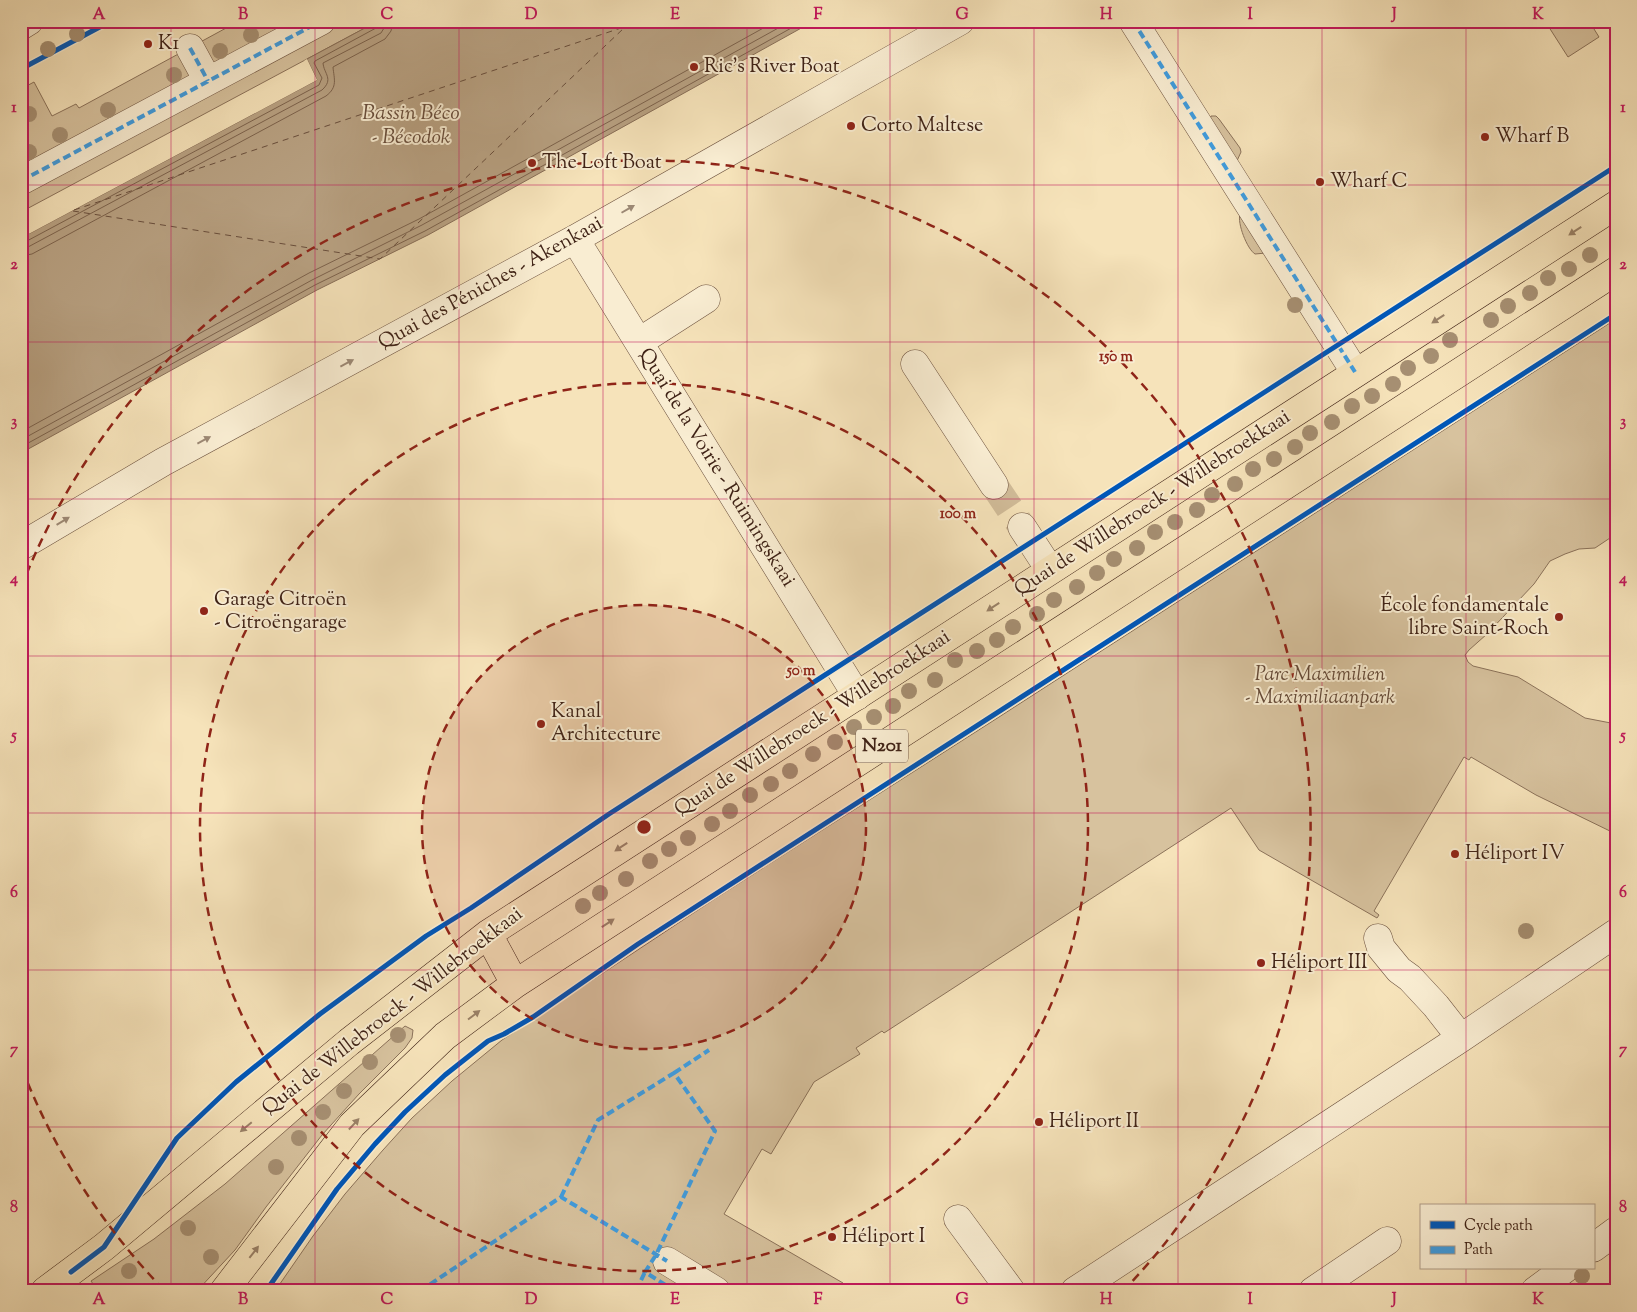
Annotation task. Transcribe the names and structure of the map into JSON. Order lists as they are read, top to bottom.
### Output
{
  "streets": {
    "main road": ["Quai de Willebroeck - Willebroekkaai", "N201"],
    "street": ["Quai des Péniches - Akenkaai", "Quai de la Voirie - Ruimingskaai"]
  },
  "crossings": [
    ["Quai des Péniches - Akenkaai", "Quai de la Voirie - Ruimingskaai"],
    ["Quai de la Voirie - Ruimingskaai", "Quai de Willebroeck - Willebroekkaai"]
  ],
  "one_way": ["Quai des Péniches - Akenkaai"],
  "water": ["Bassin Béco - Bécodok"],
  "parks": ["Parc Maximilien - Maximiliaanpark"],
  "places": [
    "K1",
    "Ric's River Boat",
    "Corto Maltese",
    "Wharf B",
    "The Loft Boat",
    "Wharf C",
    "Garage Citroën - Citroëngarage",
    "École fondamentale libre Saint-Roch",
    "Kanal Architecture",
    "Héliport IV",
    "Héliport III",
    "Héliport II",
    "Héliport I"
  ],
  "legend": ["Cycle path", "Path"],
  "grid": {
    "columns": [
      "A",
      "B",
      "C",
      "D",
      "E",
      "F",
      "G",
      "H",
      "I",
      "J",
      "K"
    ],
    "rows": [
      "1",
      "2",
      "3",
      "4",
      "5",
      "6",
      "7",
      "8"
    ]
  },
  "rings": ["150 m", "100 m", "50 m"]
}
